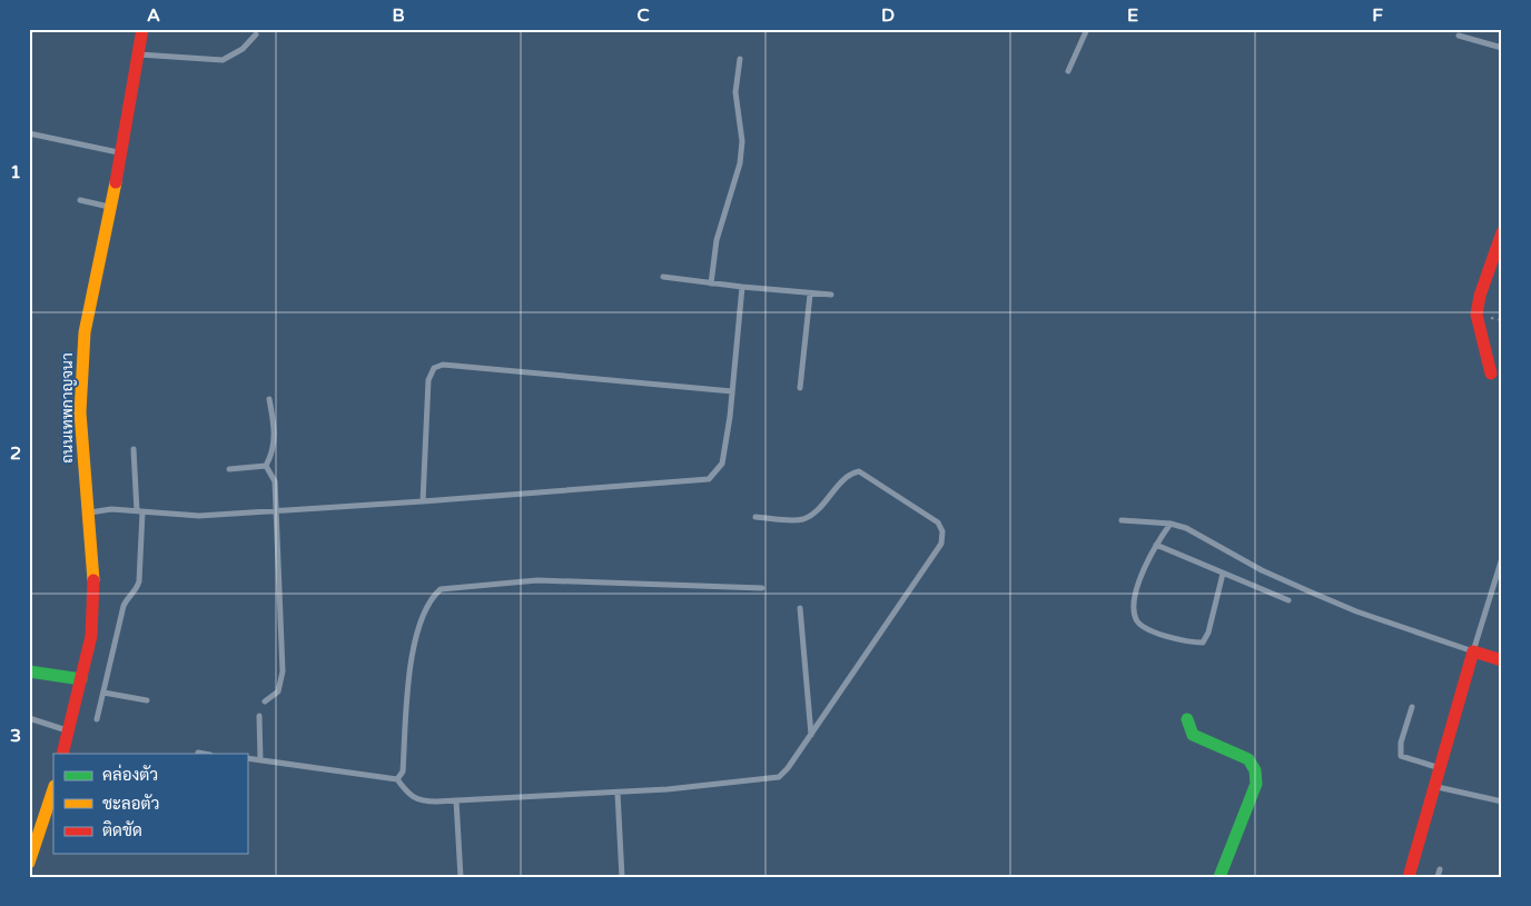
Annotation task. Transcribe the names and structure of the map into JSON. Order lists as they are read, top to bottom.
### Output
{
  "streets": {
    "street": ["ถนนเทพกาญจนา"]
  },
  "legend": ["คล่องตัว", "ชะลอตัว", "ติดขัด"],
  "grid": {
    "columns": [
      "A",
      "B",
      "C",
      "D",
      "E",
      "F"
    ],
    "rows": ["1", "2", "3"]
  }
}
